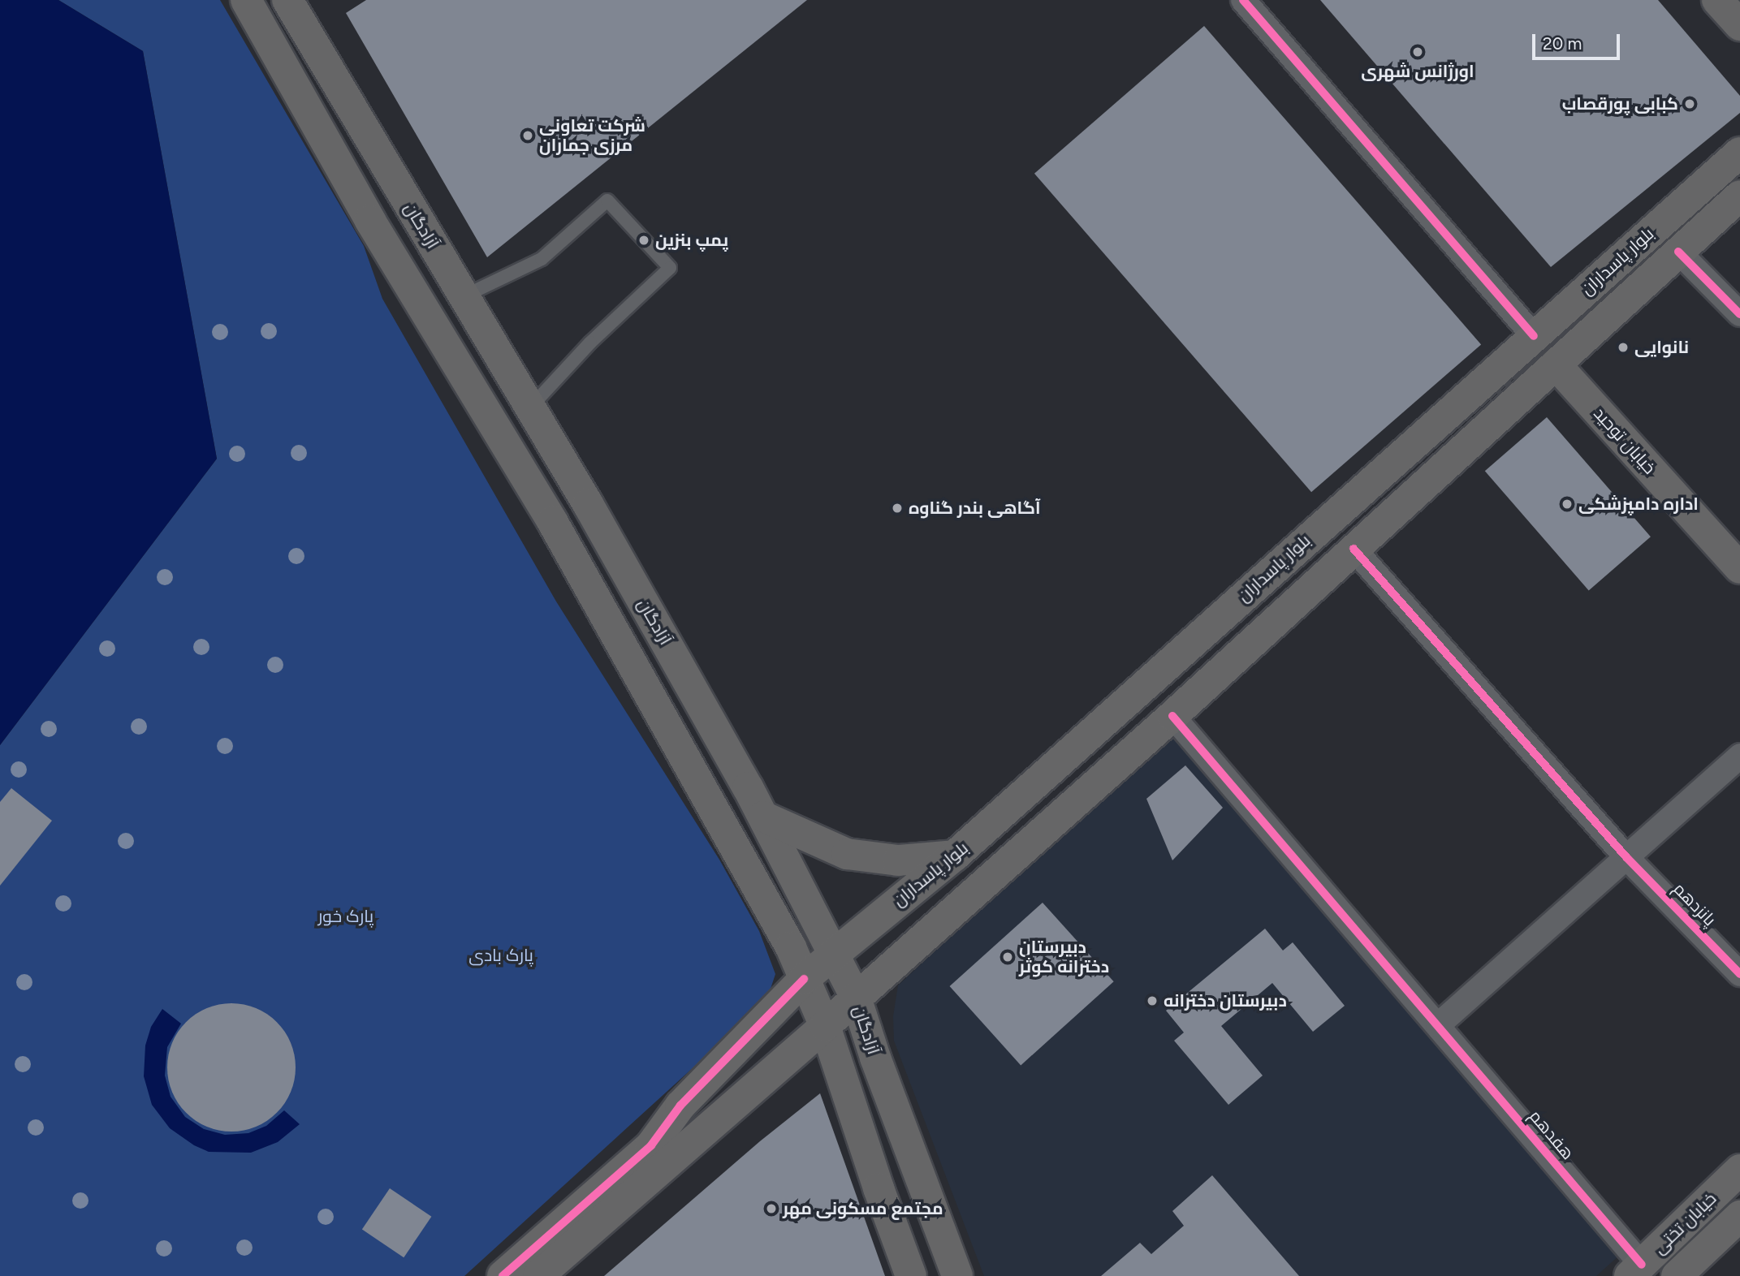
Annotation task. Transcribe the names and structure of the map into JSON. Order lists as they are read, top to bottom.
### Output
{
  "streets": {
    "main road": [
      "آزادگان",
      "بلوار پاسداران",
      "خیابان توحید",
      "خیابان تختی"
    ],
    "street": ["پانزدهم", "هفدهم"]
  },
  "crossings": [
    ["آزادگان", "بلوار پاسداران"],
    ["بلوار پاسداران", "خیابان توحید"],
    ["بلوار پاسداران", "پانزدهم"],
    ["بلوار پاسداران", "هفدهم"],
    ["هفدهم", "خیابان تختی"]
  ],
  "parks": ["پارک خور", "پارک بادی"],
  "places": [
    "اورژانس شهری",
    "کبابی پورقصاب",
    "شرکت تعاونی مرزی جماران",
    "پمپ بنزین",
    "نانوایی",
    "اداره دامپزشکی",
    "آگاهی بندر گناوه",
    "دبیرستان دخترانه کوثر",
    "دبیرستان دخترانه",
    "مجتمع مسکونی مهر"
  ],
  "scale_bar": "20 m"
}
